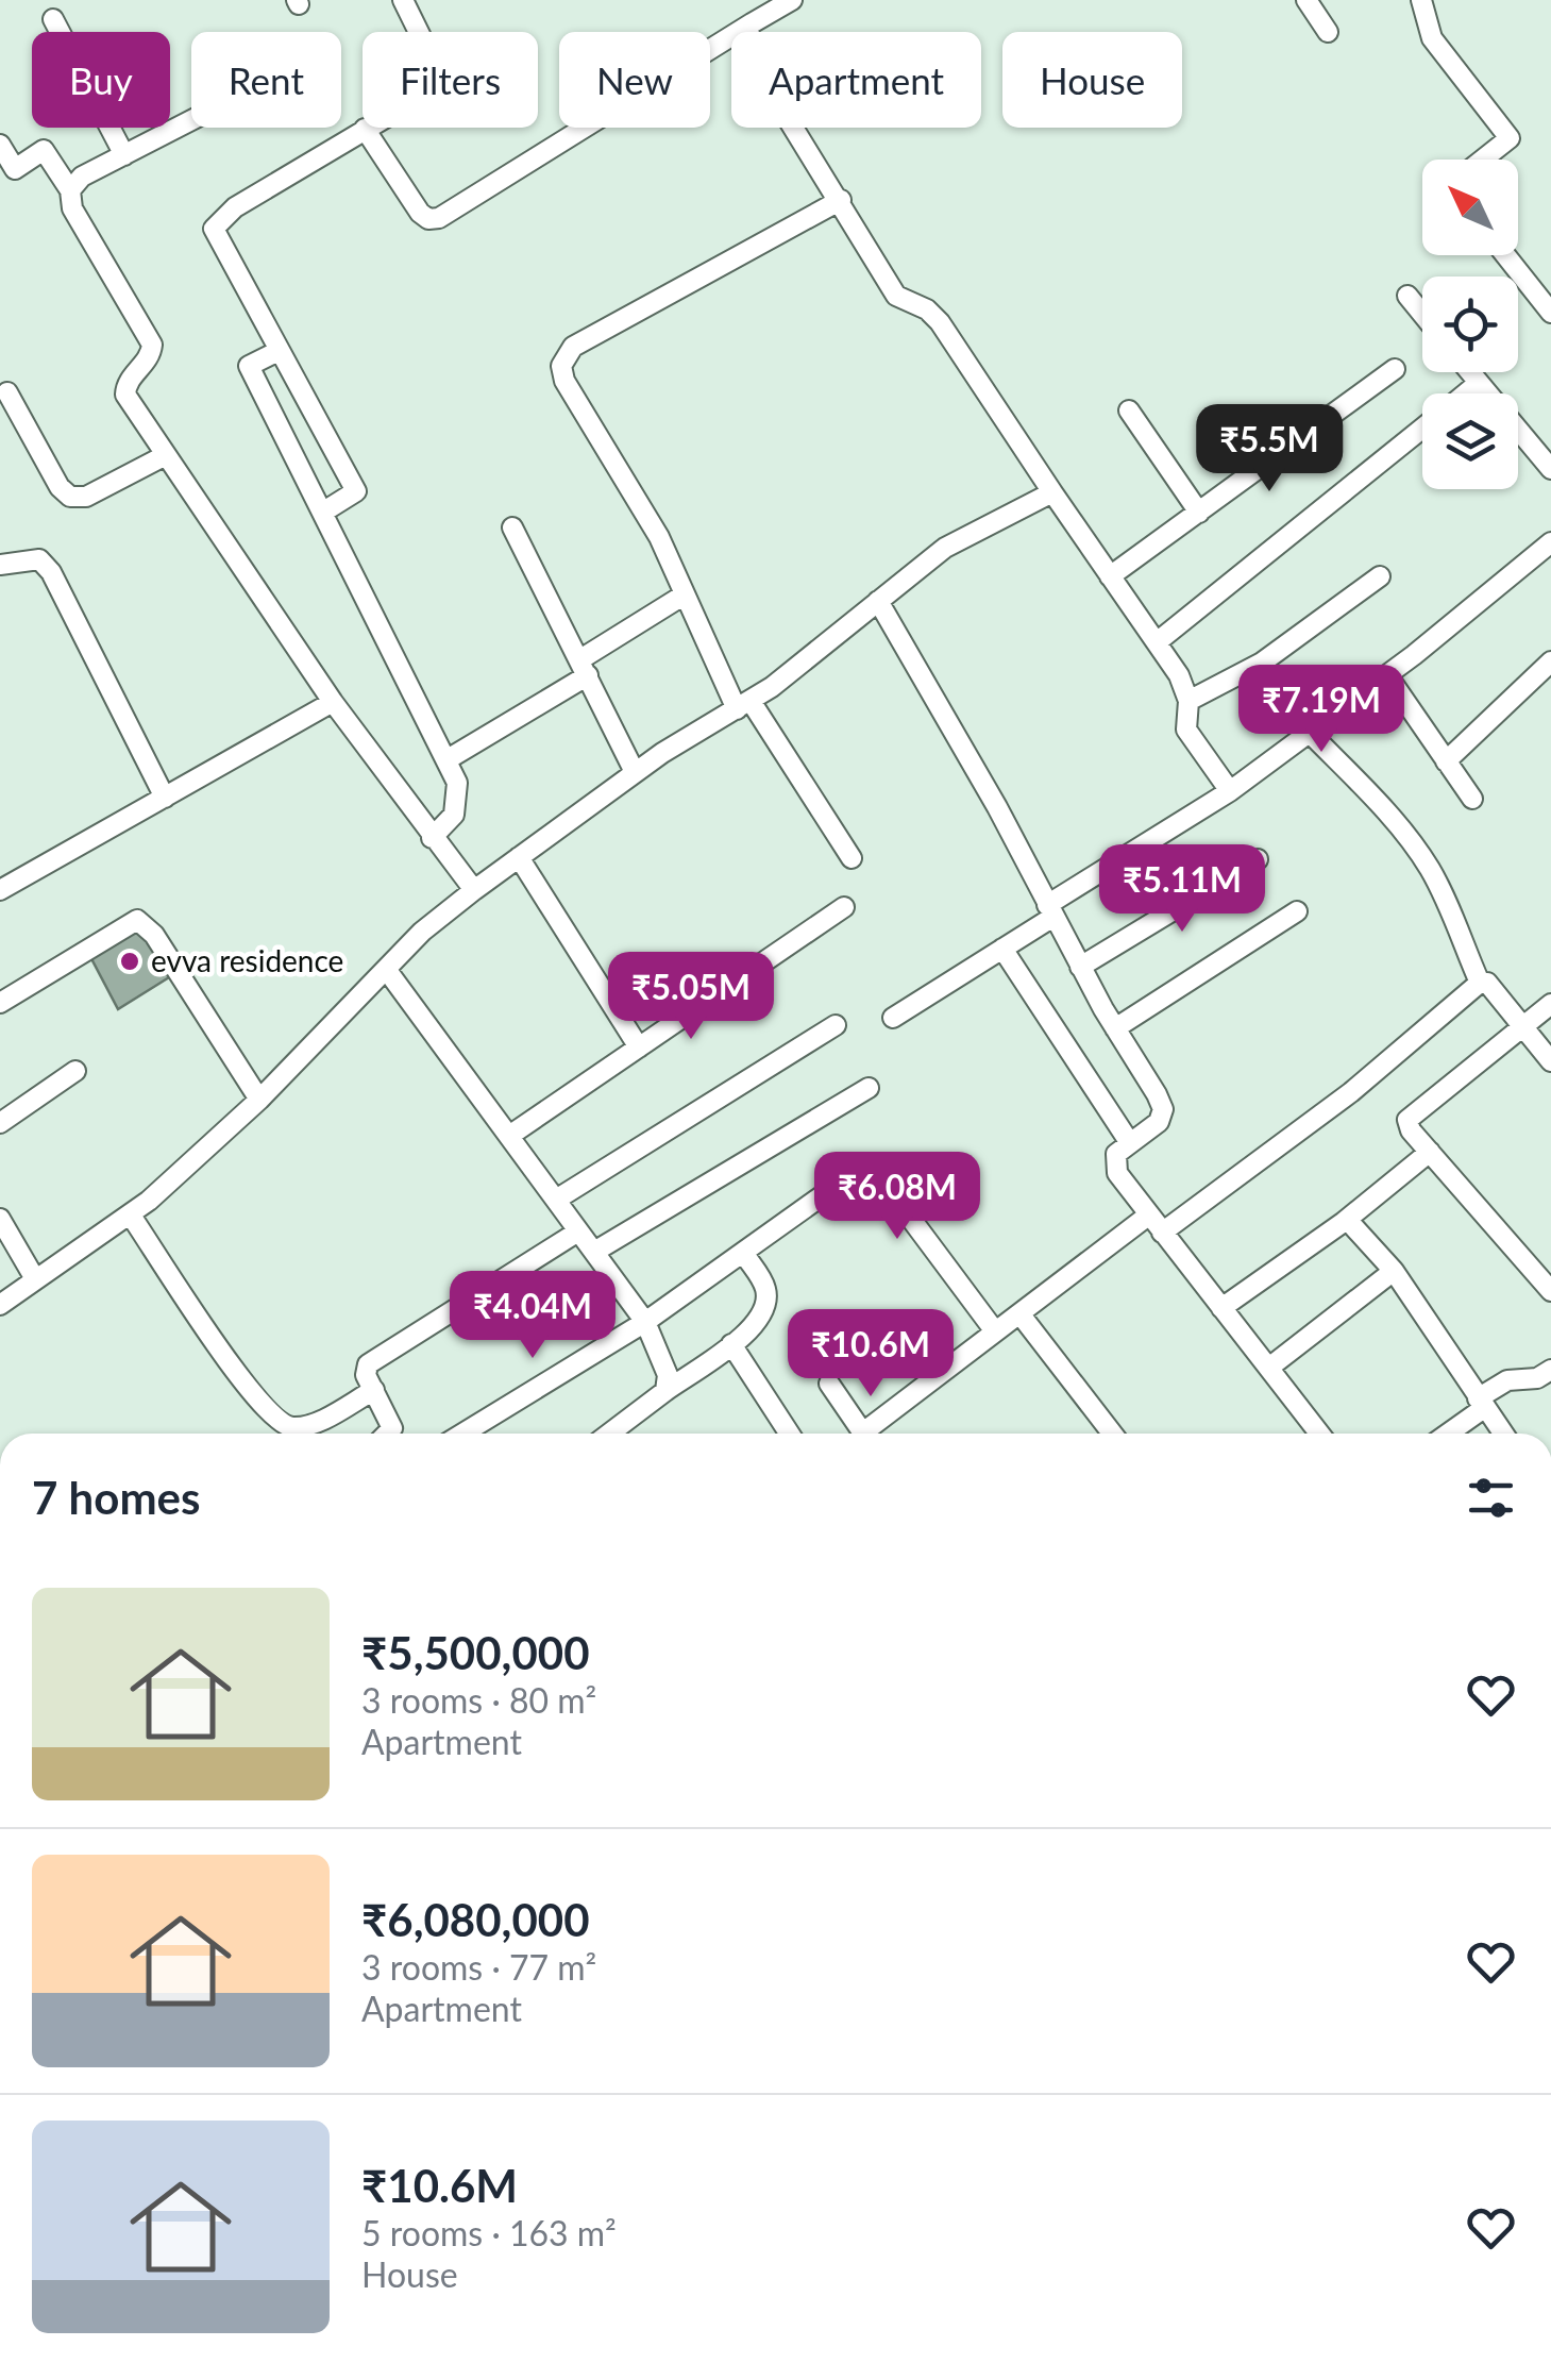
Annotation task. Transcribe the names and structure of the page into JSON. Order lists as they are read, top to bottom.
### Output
{
  "places": ["evva residence"],
  "north": "top left",
  "page": {
    "chip": [
      "Buy",
      "Rent",
      "Filters",
      "New",
      "Apartment",
      "House"
    ],
    "price": [
      "₹5.5M",
      "₹7.19M",
      "₹5.11M",
      "₹5.05M",
      "₹6.08M",
      "₹4.04M",
      "₹10.6M"
    ],
    "heading": "7 homes",
    "list": [
      {
        "name": "₹5,500,000",
        "note": "3 rooms · 80 m² · Apartment"
      },
      {
        "name": "₹6,080,000",
        "note": "3 rooms · 77 m² · Apartment"
      },
      {
        "name": "₹10.6M",
        "note": "5 rooms · 163 m² · House"
      }
    ]
  }
}
